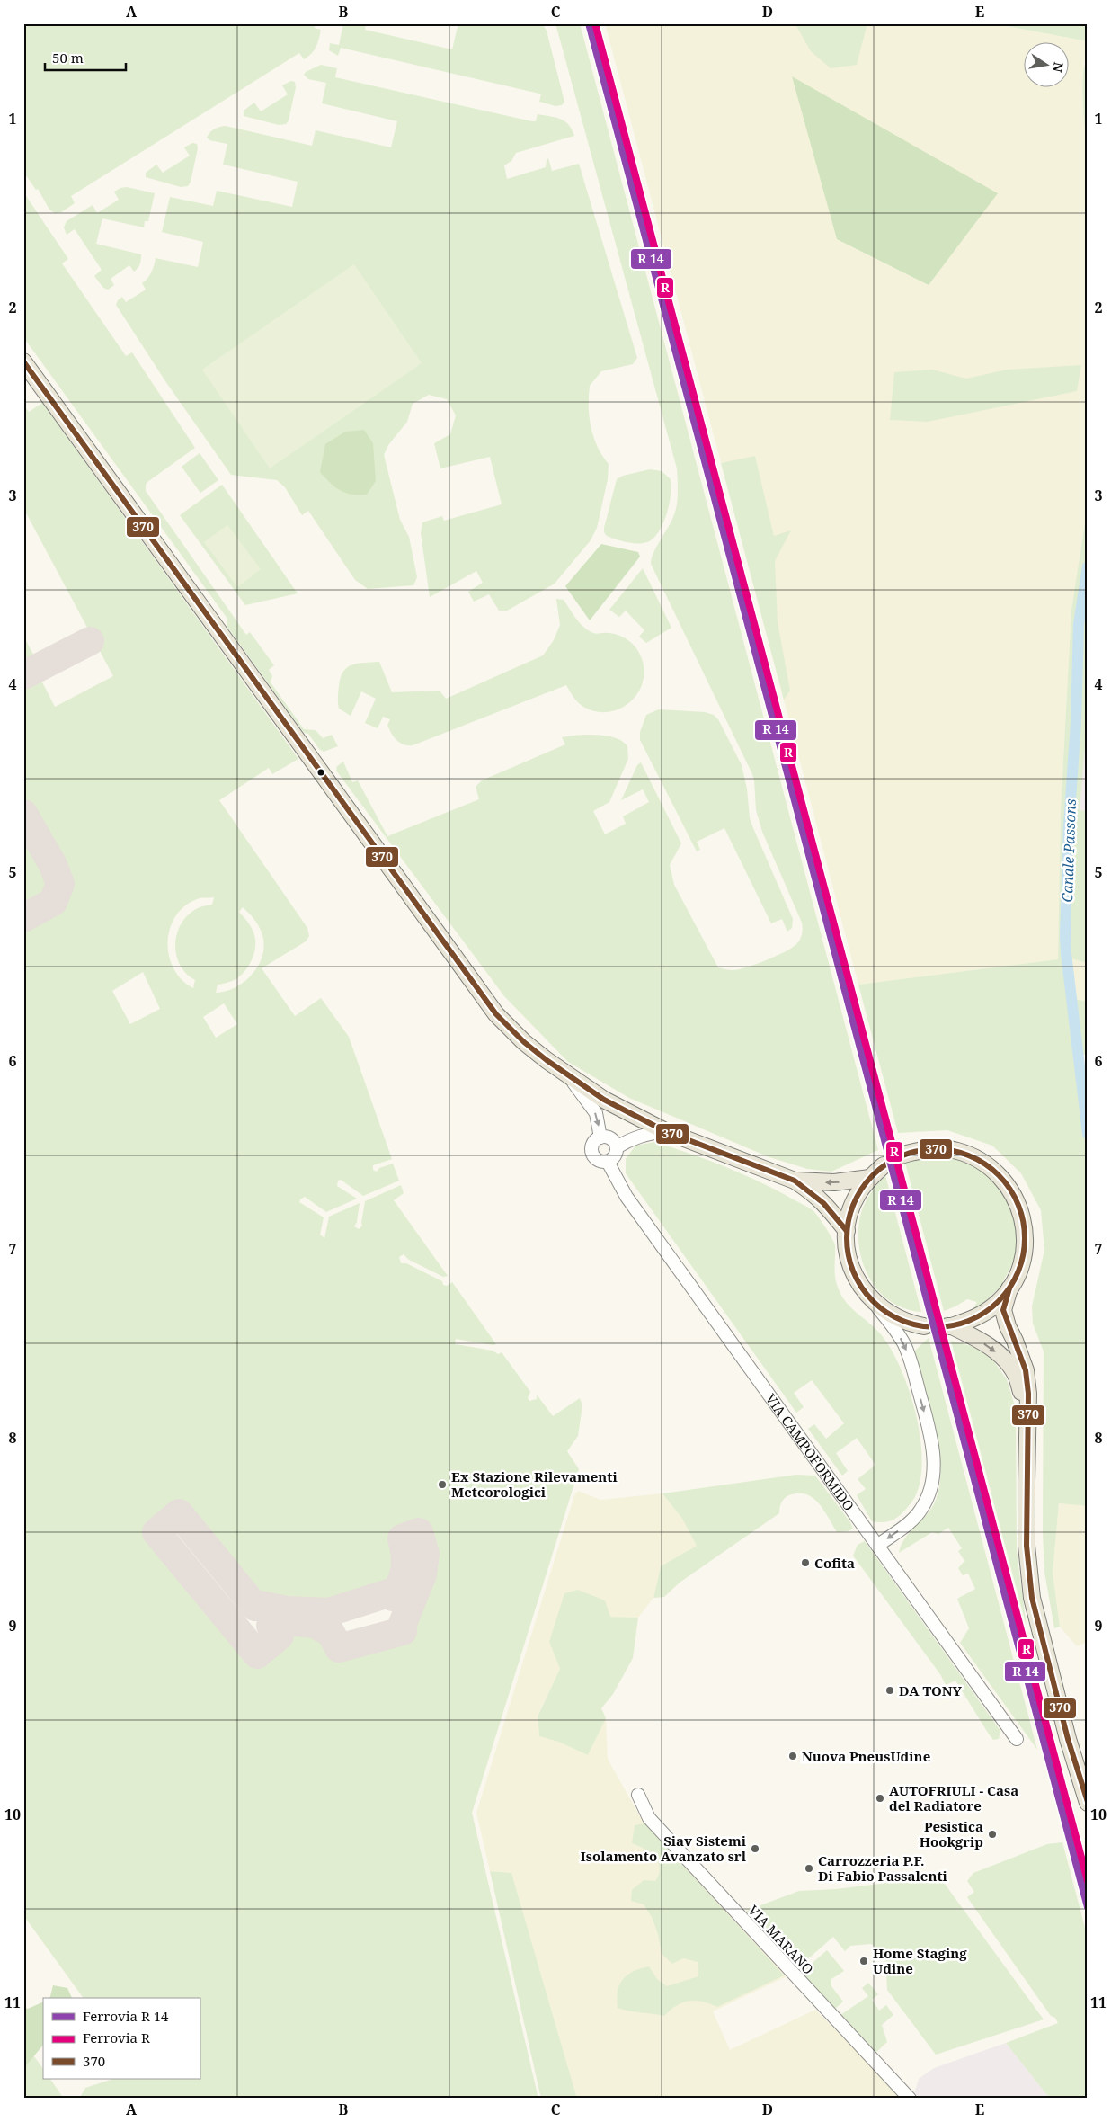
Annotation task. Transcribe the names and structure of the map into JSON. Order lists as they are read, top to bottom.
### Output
{
  "streets": {
    "street": ["VIA CAMPOFORMIDO", "VIA MARANO"]
  },
  "water": ["Canale Passons"],
  "places": [
    "Ex Stazione Rilevamenti Meteorologici",
    "Cofita",
    "DA TONY",
    "Nuova PneusUdine",
    "AUTOFRIULI - Casa del Radiatore",
    "Pesistica Hookgrip",
    "Siav Sistemi Isolamento Avanzato srl",
    "Carrozzeria P.F. Di Fabio Passalenti",
    "Home Staging Udine"
  ],
  "lines": ["rail line R", "transit line 370"],
  "legend": ["Ferrovia R 14", "Ferrovia R", "370"],
  "scale_bar": "50 m",
  "north": "right",
  "grid": {
    "columns": [
      "A",
      "B",
      "C",
      "D",
      "E"
    ],
    "rows": [
      "1",
      "2",
      "3",
      "4",
      "5",
      "6",
      "7",
      "8",
      "9",
      "10",
      "11"
    ]
  }
}
